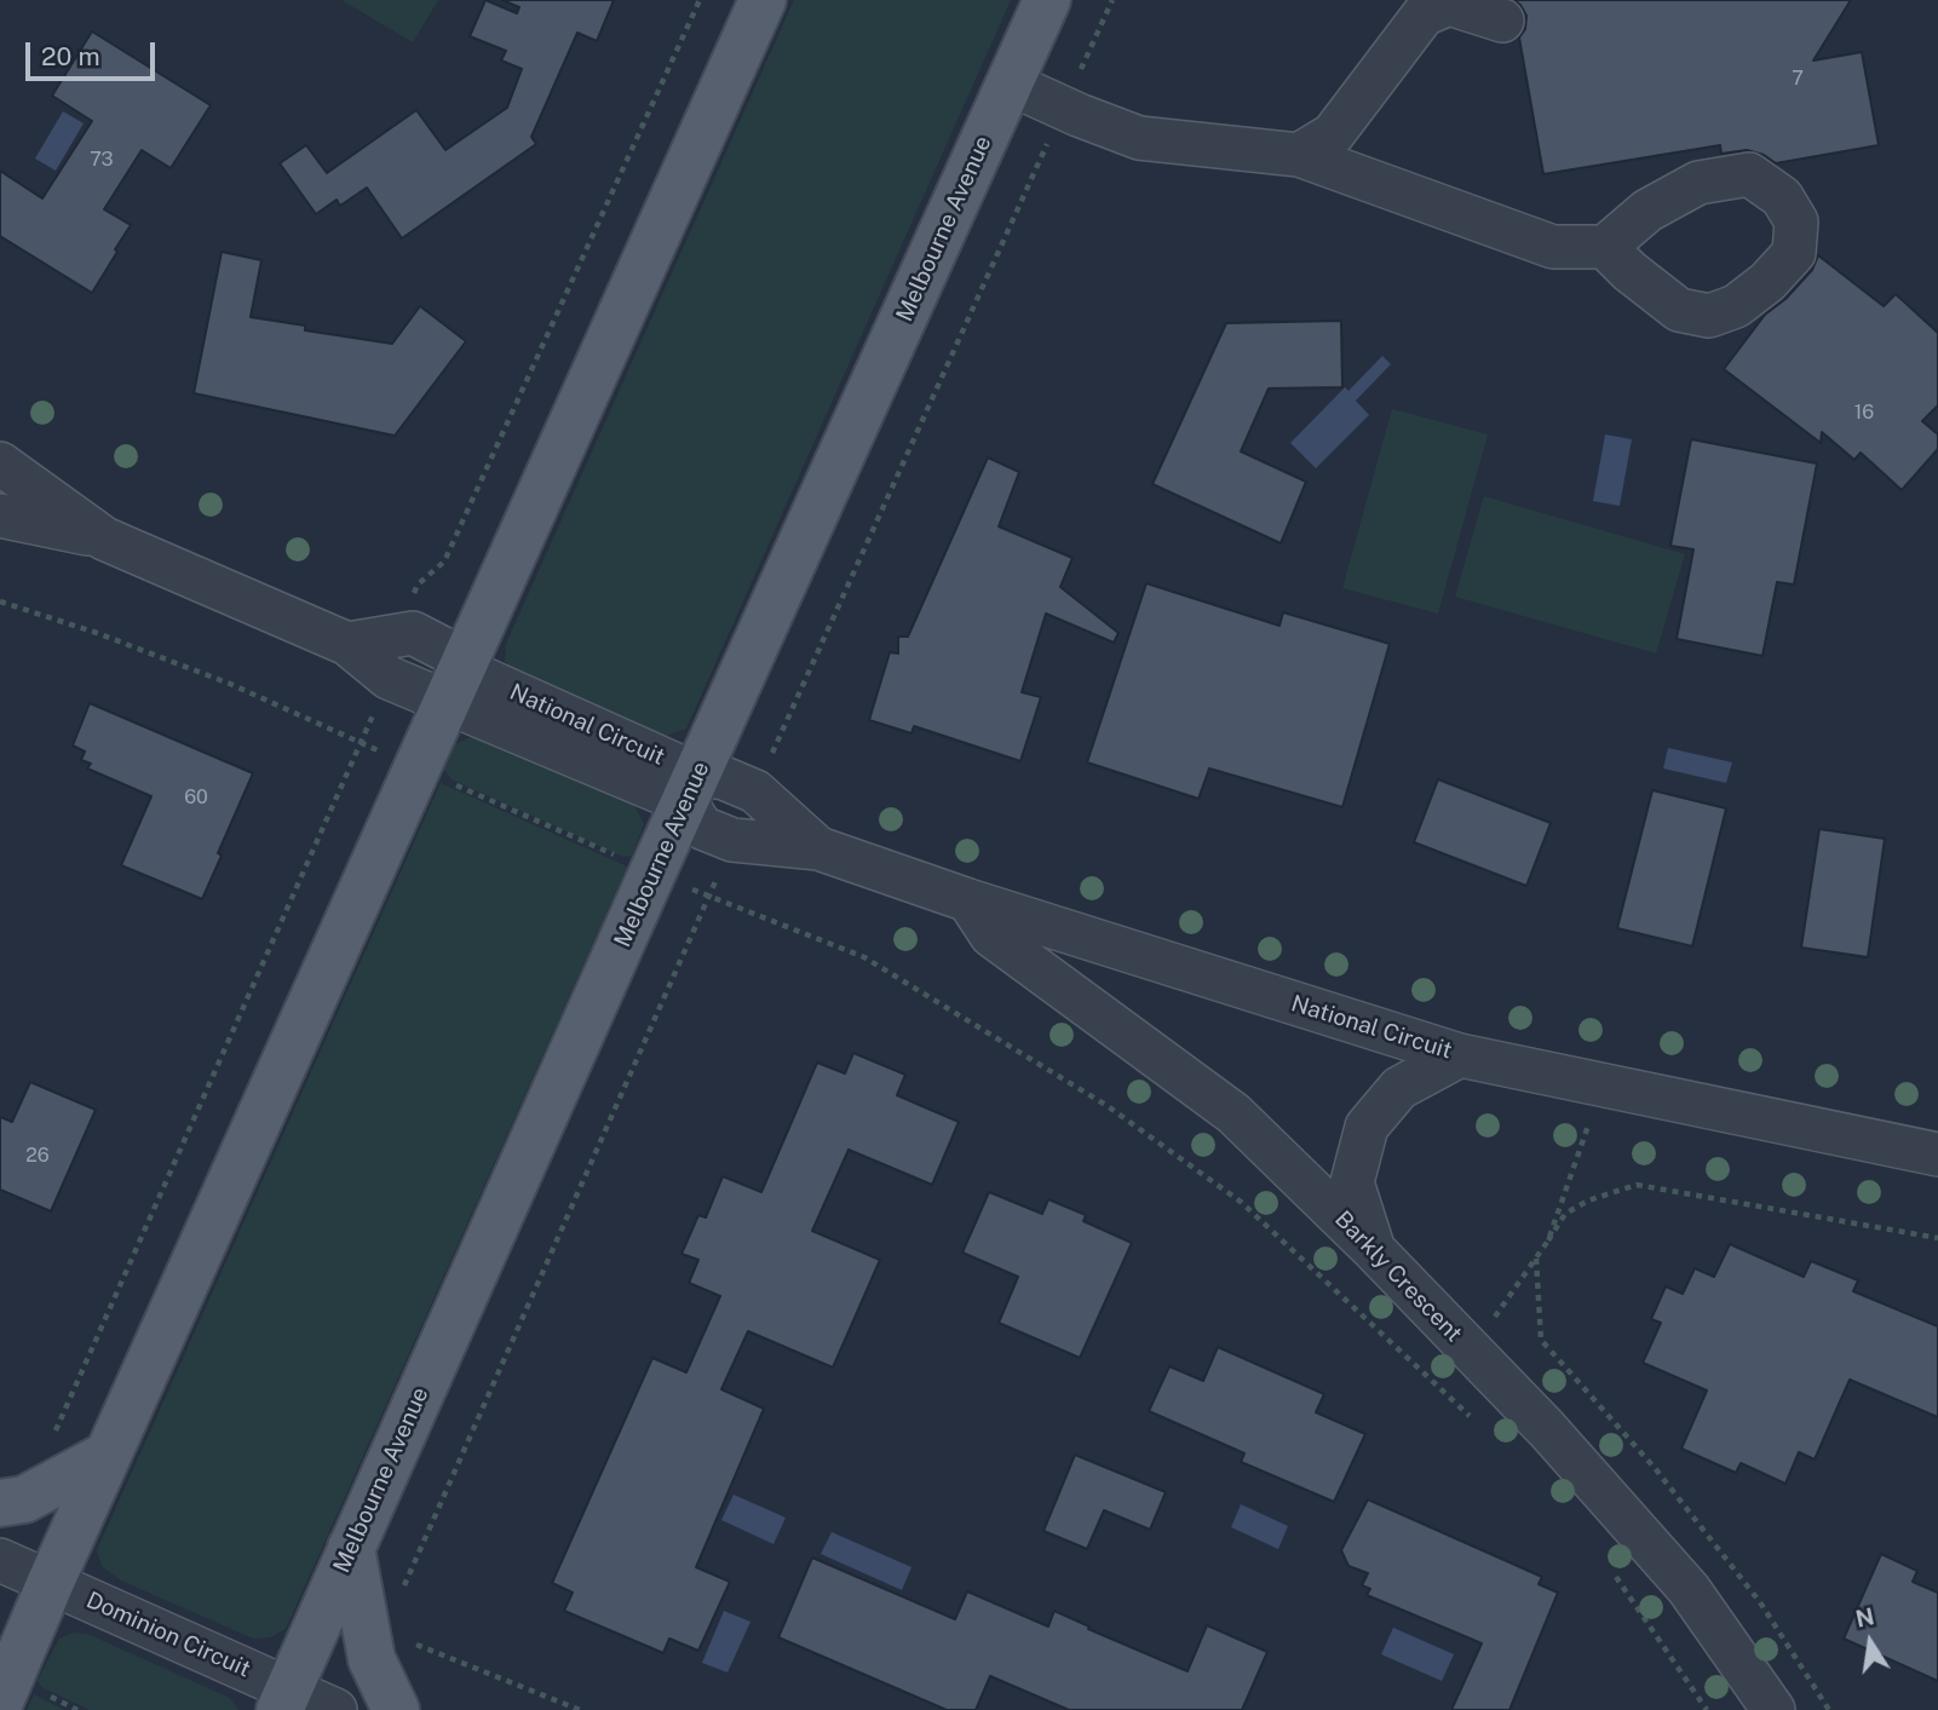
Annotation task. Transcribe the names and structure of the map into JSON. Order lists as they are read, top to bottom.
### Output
{
  "streets": {
    "main road": ["Melbourne Avenue"],
    "street": ["National Circuit", "Barkly Crescent", "Dominion Circuit"]
  },
  "crossings": [
    ["Melbourne Avenue", "National Circuit"],
    ["Melbourne Avenue", "Dominion Circuit"],
    ["National Circuit", "Barkly Crescent"]
  ],
  "house_numbers": [
    "7",
    "73",
    "16",
    "60",
    "26"
  ],
  "scale_bar": "20 m",
  "north": "top"
}
